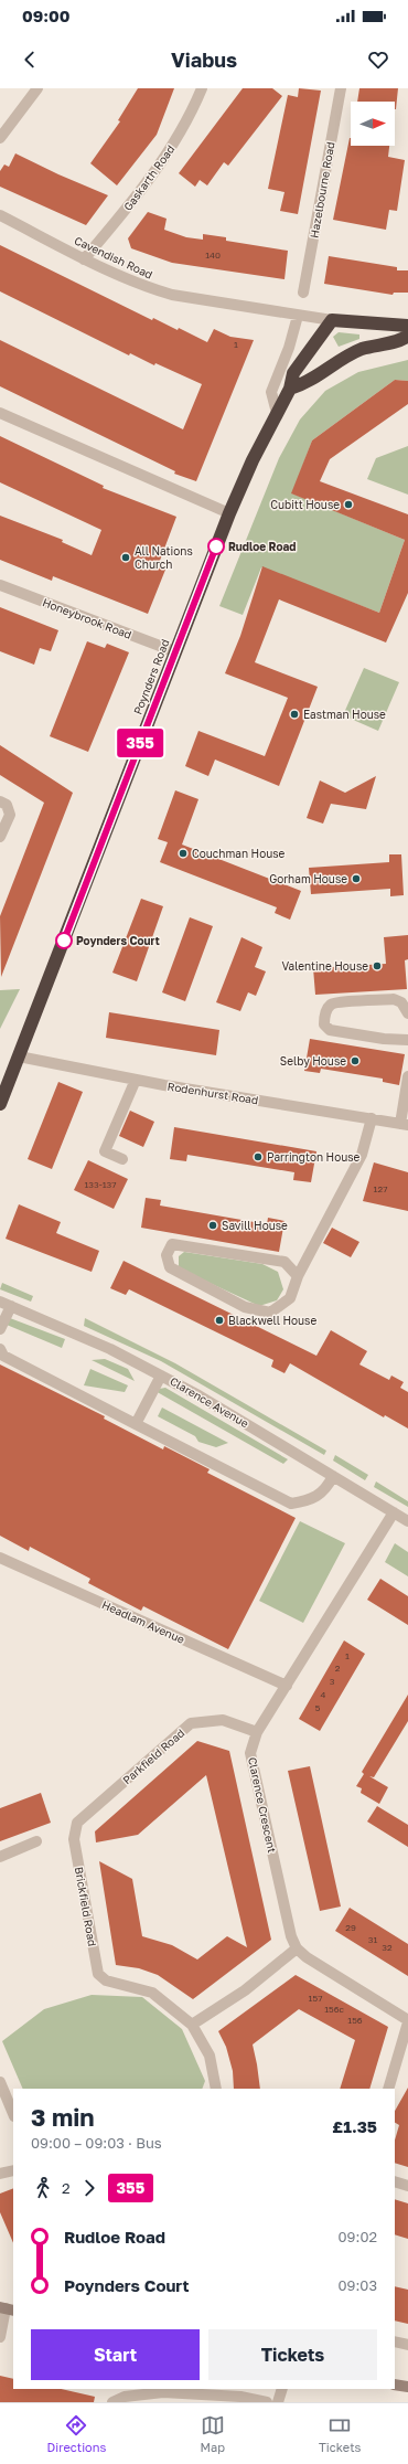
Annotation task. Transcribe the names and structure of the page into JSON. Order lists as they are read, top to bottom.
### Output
{
  "streets": {
    "highway": ["Poynders Road"],
    "street": [
      "Gaskarth Road",
      "Hazelbourne Road",
      "Cavendish Road",
      "Honeybrook Road",
      "Rodenhurst Road",
      "Clarence Avenue",
      "Headlam Avenue",
      "Parkfield Road",
      "Clarence Crescent",
      "Brickfield Road"
    ]
  },
  "crossings": [
    ["Gaskarth Road", "Cavendish Road"],
    ["Honeybrook Road", "Poynders Road"],
    ["Poynders Road", "Rodenhurst Road"],
    ["Clarence Avenue", "Clarence Crescent"],
    ["Headlam Avenue", "Clarence Crescent"],
    ["Parkfield Road", "Clarence Crescent"],
    ["Parkfield Road", "Brickfield Road"]
  ],
  "places": [
    "Cubitt House",
    "Rudloe Road",
    "All Nations Church",
    "Eastman House",
    "Couchman House",
    "Gorham House",
    "Poynders Court",
    "Valentine House",
    "Selby House",
    "Parrington House",
    "Savill House",
    "Blackwell House"
  ],
  "lines": ["bus line 355"],
  "house_numbers": [
    "140",
    "1",
    "133-137",
    "127",
    "1",
    "2",
    "3",
    "4",
    "5",
    "29",
    "31",
    "32",
    "157",
    "156c",
    "156"
  ],
  "north": "right",
  "page": {
    "status": "09:00",
    "header": "Viabus",
    "on_map": "355",
    "heading": ["3 min", "09:00 – 09:03 · Bus", "£1.35"],
    "legs": ["2", "355"],
    "list": [
      {
        "name": "Rudloe Road",
        "value": "09:02"
      },
      {
        "name": "Poynders Court",
        "value": "09:03"
      }
    ],
    "buttons": ["Start", "Tickets"],
    "tabs": ["Directions", "Map", "Tickets"]
  }
}
